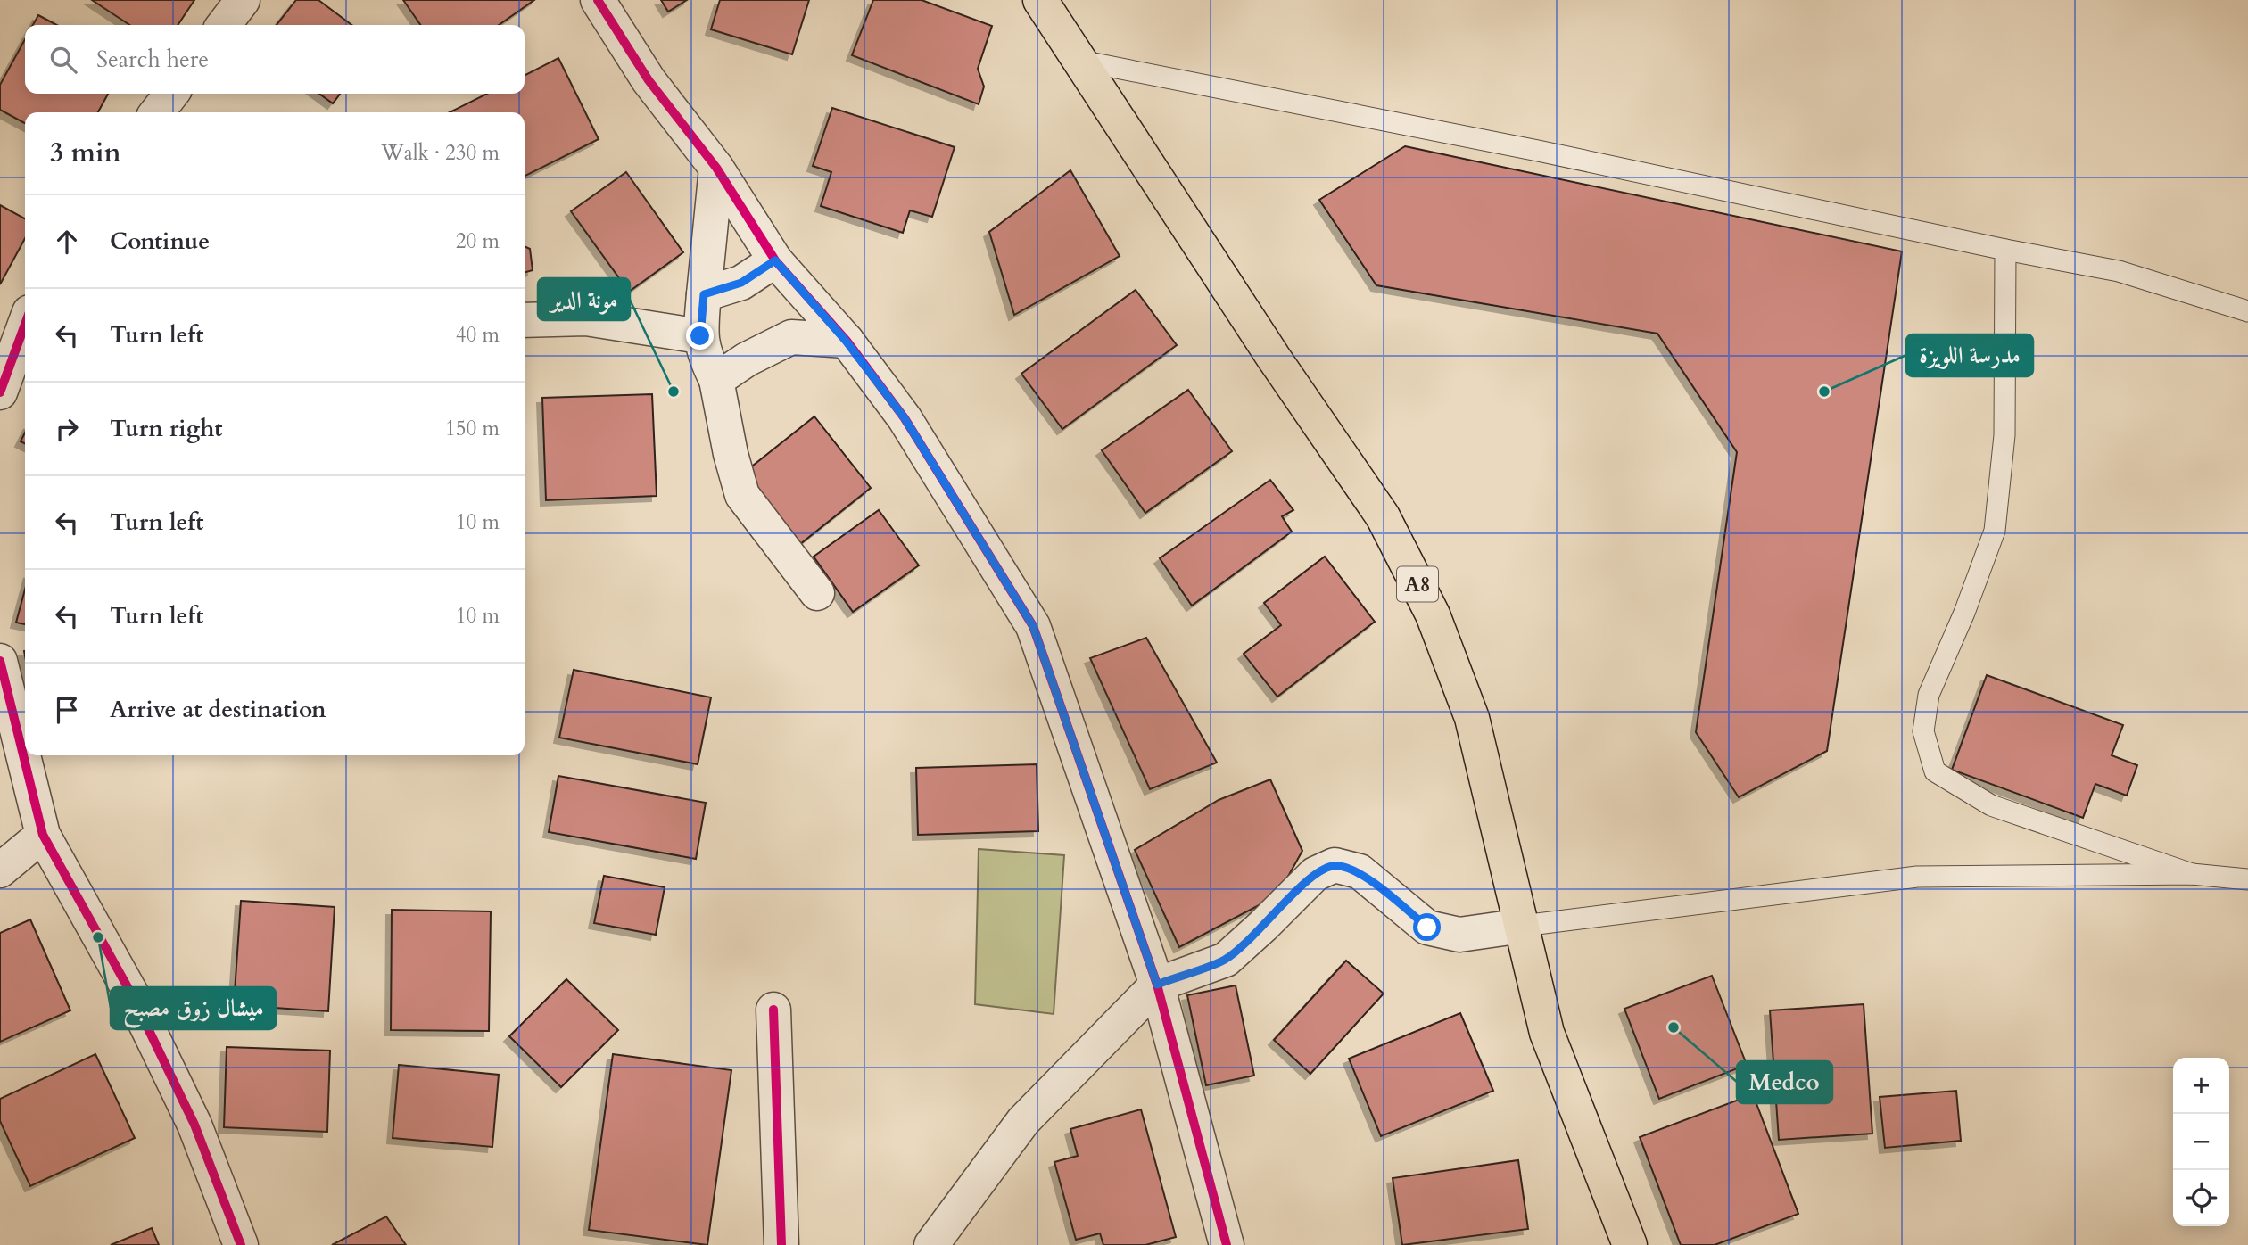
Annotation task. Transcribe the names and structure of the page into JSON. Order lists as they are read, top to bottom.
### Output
{
  "streets": {
    "highway": ["A8"]
  },
  "places": [
    "مونة الدير",
    "مدرسة اللويزة",
    "ميشال زوق مصبح",
    "Medco"
  ],
  "page": {
    "search": "Search here",
    "heading": ["3 min", "Walk · 230 m"],
    "list": [
      ["Continue", "20 m"],
      ["Turn left", "40 m"],
      ["Turn right", "150 m"],
      ["Turn left", "10 m"],
      ["Turn left", "10 m"],
      "Arrive at destination"
    ],
    "map_buttons": ["+", "−"]
  }
}
